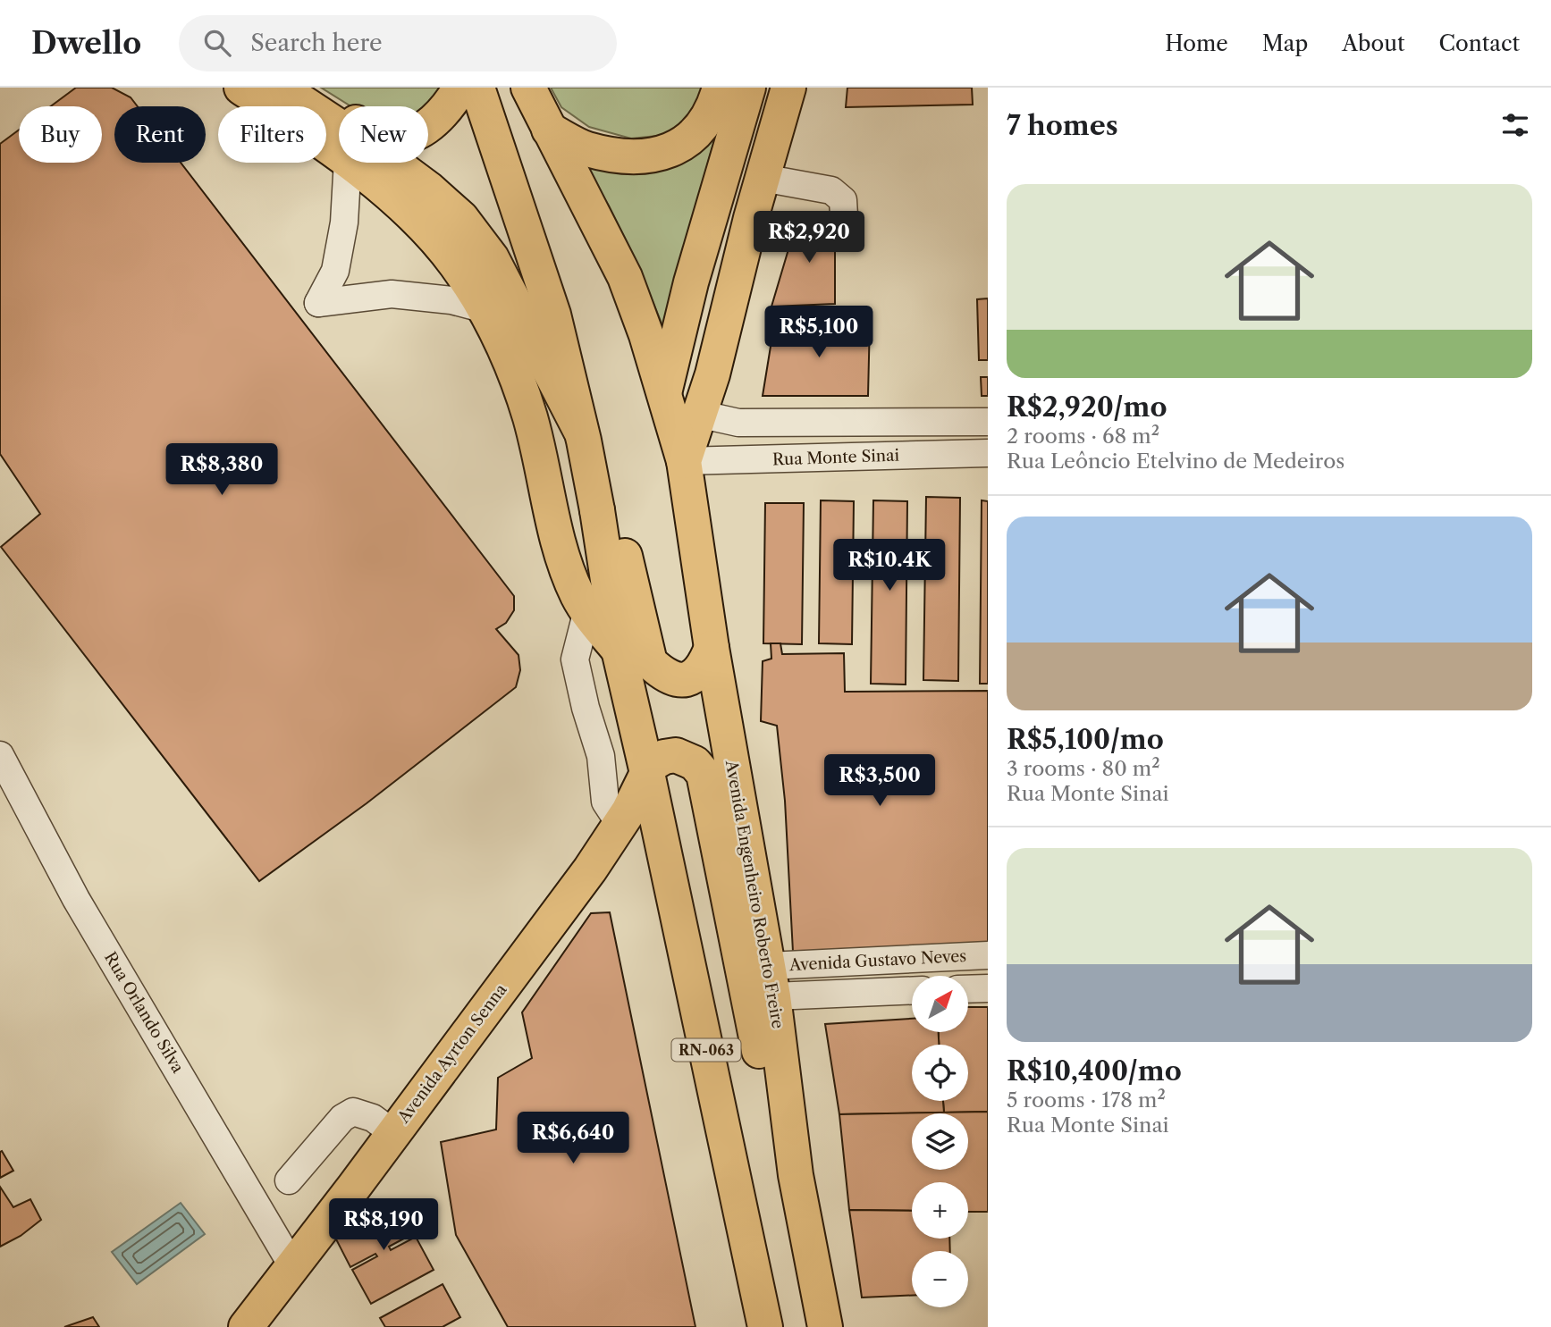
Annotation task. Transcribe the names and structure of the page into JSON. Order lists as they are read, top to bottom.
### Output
{
  "streets": {
    "main road": ["Avenida Engenheiro Roberto Freire", "RN-063", "Avenida Ayrton Senna"],
    "street": ["Rua Monte Sinai", "Avenida Gustavo Neves", "Rua Orlando Silva"]
  },
  "crossings": [
    ["Rua Monte Sinai", "Avenida Engenheiro Roberto Freire"],
    ["Avenida Engenheiro Roberto Freire", "Avenida Gustavo Neves"],
    ["Rua Orlando Silva", "Avenida Ayrton Senna"],
    ["RN-063", "Avenida Ayrton Senna"]
  ],
  "north": "top right",
  "page": {
    "header": "Dwello",
    "search": "Search here",
    "nav": [
      "Home",
      "Map",
      "About",
      "Contact"
    ],
    "heading": "7 homes",
    "chip": [
      "Buy",
      "Rent",
      "Filters",
      "New"
    ],
    "list": [
      {
        "name": "R$2,920/mo",
        "note": "2 rooms · 68 m² · Rua Leôncio Etelvino de Medeiros"
      },
      {
        "name": "R$5,100/mo",
        "note": "3 rooms · 80 m² · Rua Monte Sinai"
      },
      {
        "name": "R$10,400/mo",
        "note": "5 rooms · 178 m² · Rua Monte Sinai"
      }
    ],
    "price": [
      "R$2,920",
      "R$5,100",
      "R$8,380",
      "R$10.4K",
      "R$3,500",
      "R$6,640",
      "R$8,190"
    ],
    "map_buttons": ["+", "−"]
  }
}
